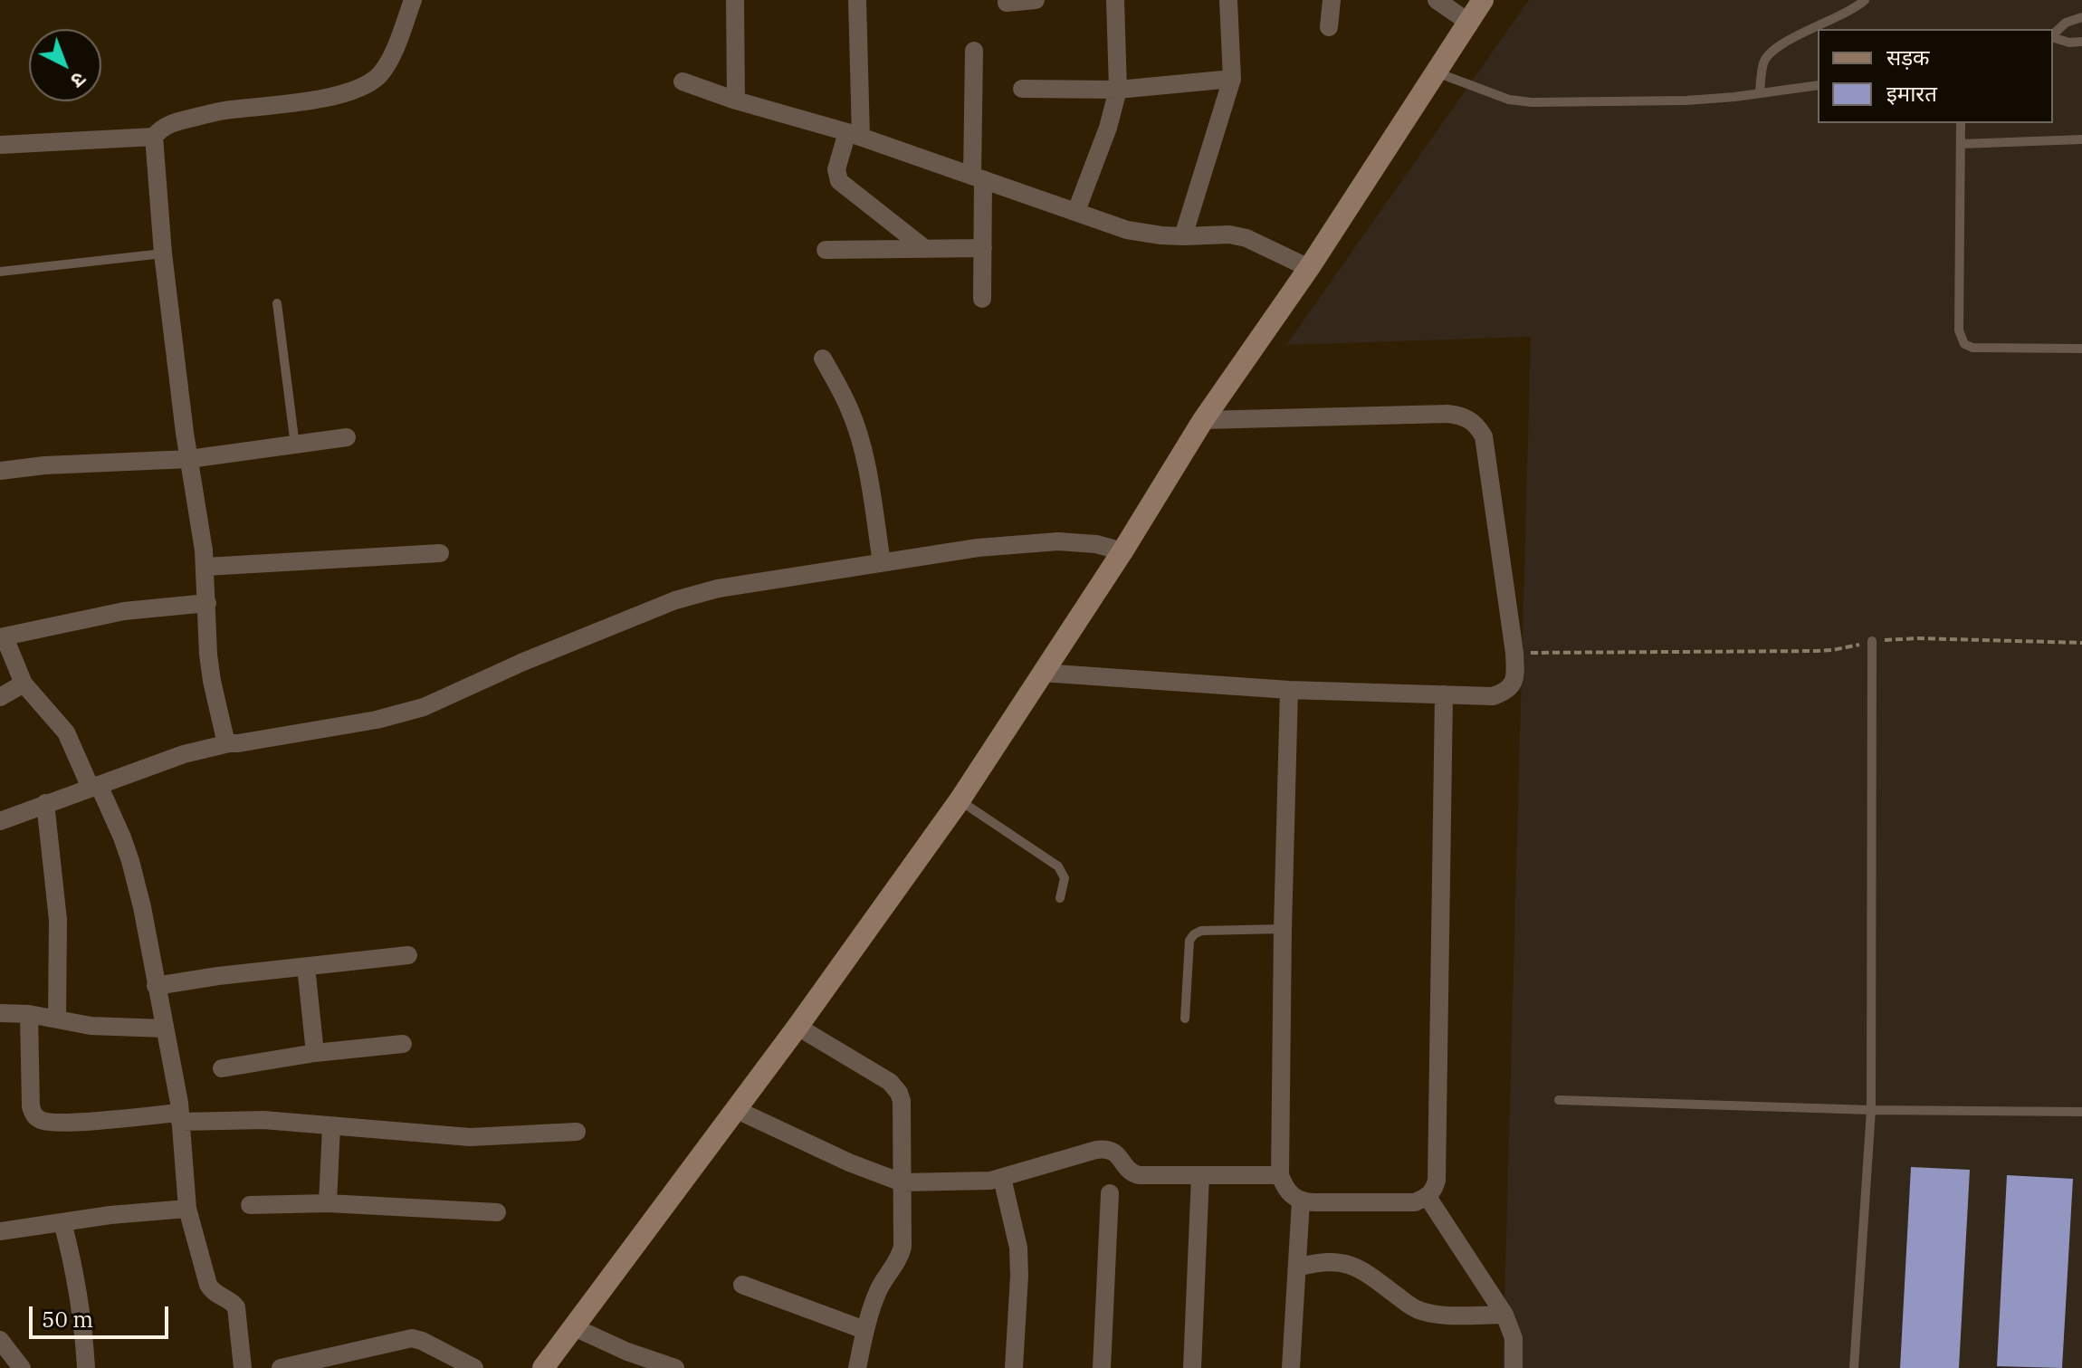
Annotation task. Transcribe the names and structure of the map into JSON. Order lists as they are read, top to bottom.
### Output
{
  "legend": ["सड़क", "इमारत"],
  "scale_bar": "50 m",
  "north": "bottom right"
}
